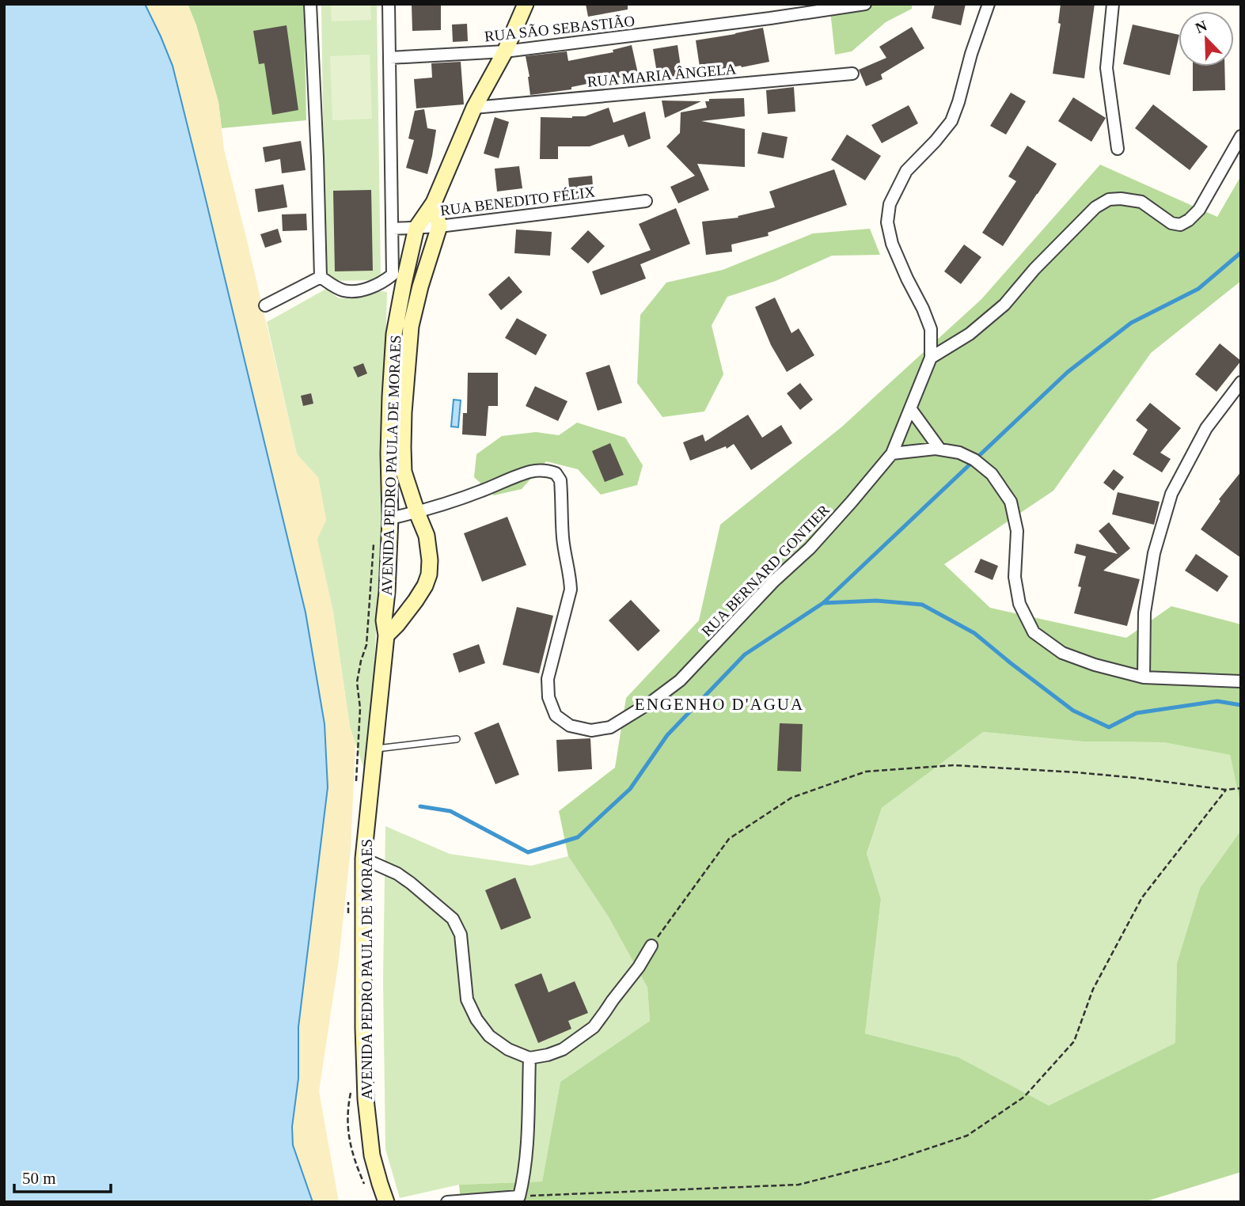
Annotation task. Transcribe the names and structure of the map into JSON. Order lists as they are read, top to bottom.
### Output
{
  "streets": {
    "main road": ["AVENIDA PEDRO PAULA DE MORAES"],
    "street": [
      "RUA SÃO SEBASTIÃO",
      "RUA MARIA ÂNGELA",
      "RUA BENEDITO FÉLIX",
      "RUA BERNARD GONTIER"
    ]
  },
  "crossings": [
    ["RUA SÃO SEBASTIÃO", "AVENIDA PEDRO PAULA DE MORAES"],
    ["RUA MARIA ÂNGELA", "AVENIDA PEDRO PAULA DE MORAES"],
    ["RUA BENEDITO FÉLIX", "AVENIDA PEDRO PAULA DE MORAES"],
    ["AVENIDA PEDRO PAULA DE MORAES", "RUA BERNARD GONTIER"]
  ],
  "districts": ["ENGENHO D'AGUA"],
  "scale_bar": "50 m",
  "north": "top left"
}
